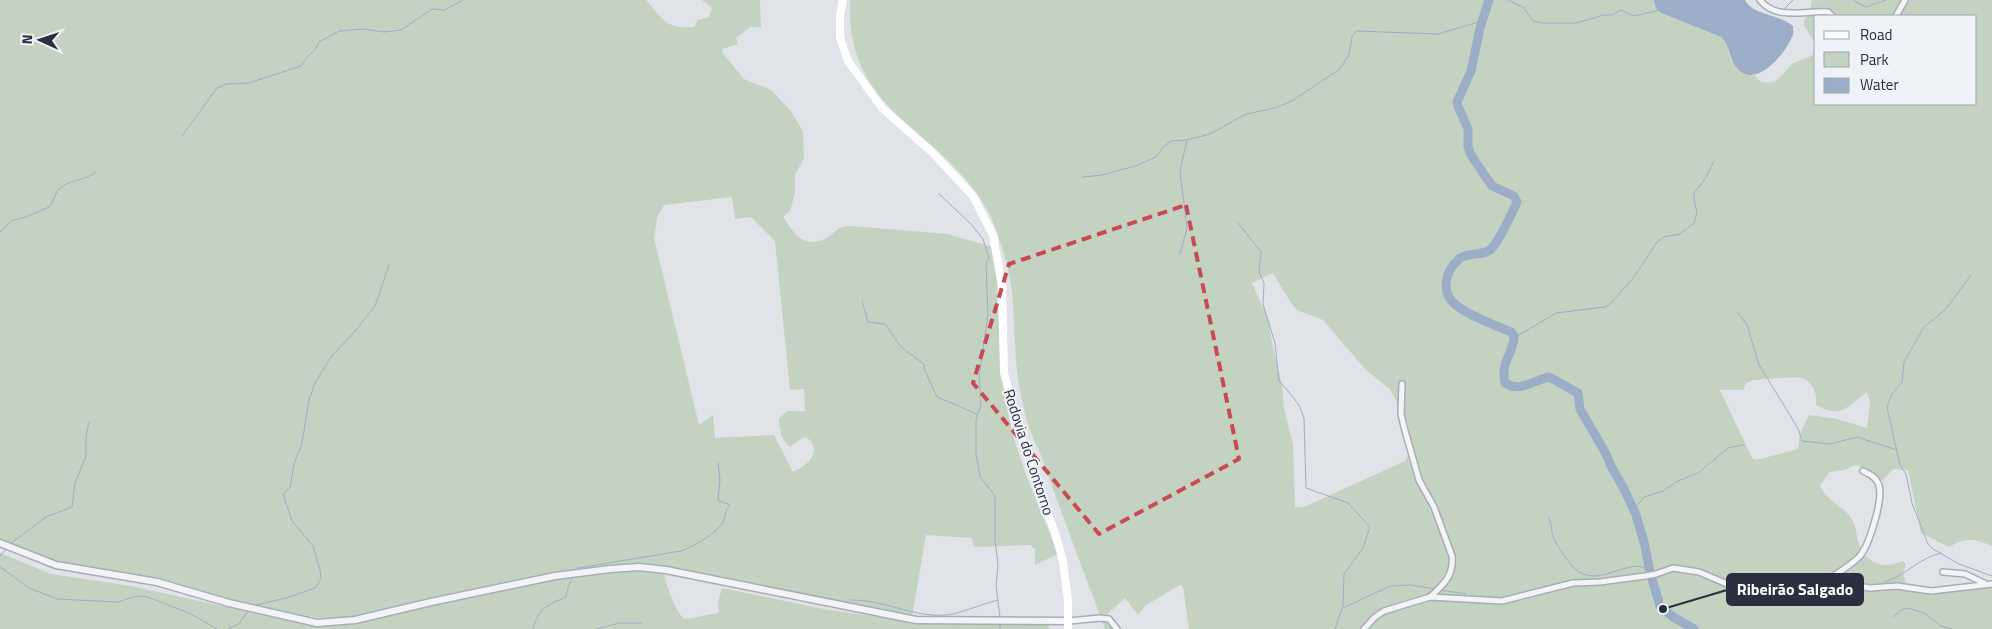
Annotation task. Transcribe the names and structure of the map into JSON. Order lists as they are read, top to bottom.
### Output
{
  "streets": {
    "main road": ["Rodovia do Contorno"]
  },
  "places": ["Ribeirão Salgado"],
  "legend": ["Road", "Park", "Water"],
  "north": "left"
}
